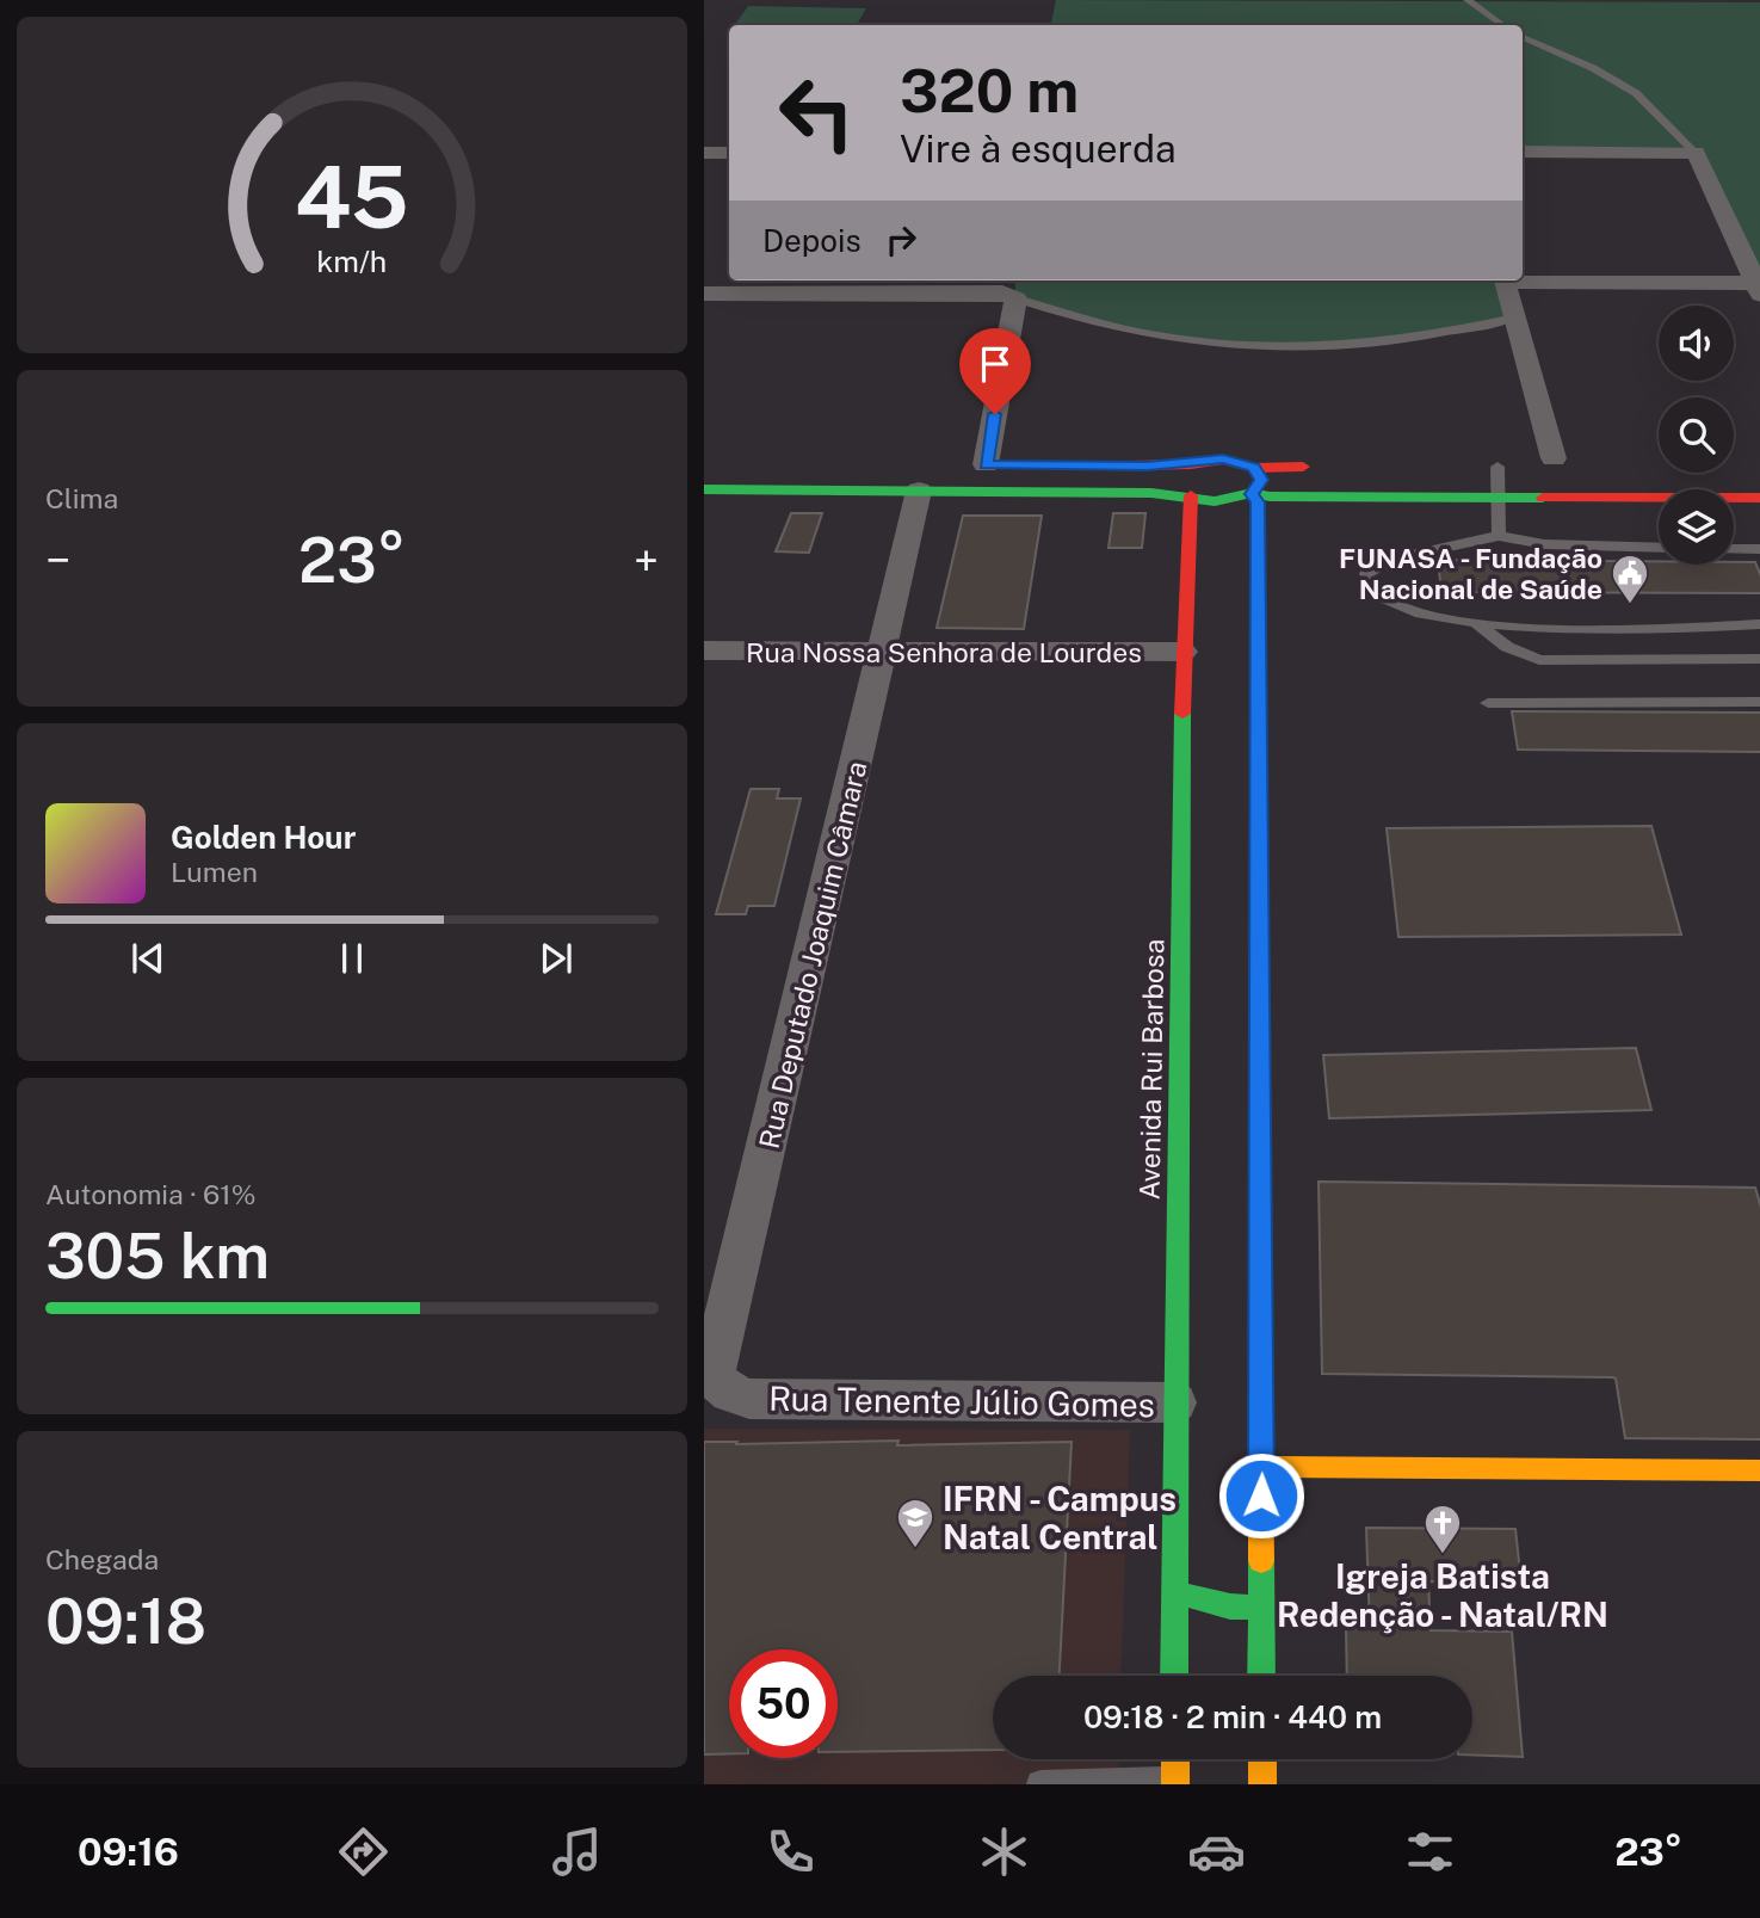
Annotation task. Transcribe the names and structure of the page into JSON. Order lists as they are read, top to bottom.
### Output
{
  "streets": {
    "main road": ["Avenida Rui Barbosa"],
    "street": ["Rua Nossa Senhora de Lourdes", "Rua Deputado Joaquim Câmara", "Rua Tenente Júlio Gomes"]
  },
  "crossings": [
    ["Rua Nossa Senhora de Lourdes", "Rua Deputado Joaquim Câmara"],
    ["Rua Nossa Senhora de Lourdes", "Avenida Rui Barbosa"],
    ["Rua Deputado Joaquim Câmara", "Rua Tenente Júlio Gomes"],
    ["Avenida Rui Barbosa", "Rua Tenente Júlio Gomes"]
  ],
  "places": {
    "public building": ["FUNASA - Fundação Nacional de Saúde"],
    "school or university": ["IFRN - Campus Natal Central"],
    "church": ["Igreja Batista Redenção - Natal/RN"]
  },
  "page": {
    "turn": ["320 m", "Vire à esquerda"],
    "then": "Depois",
    "tile": [
      "Clima",
      ["Autonomia · 61%", "305 km"],
      ["Chegada", "09:18"]
    ],
    "heat": ["−", "23°", "+"],
    "song": ["Golden Hour", "Lumen"],
    "limit": "50",
    "trip": "09:18 · 2 min · 440 m",
    "tabs": ["09:16", "23°"],
    "gauge": ["45", "km/h"]
  }
}
